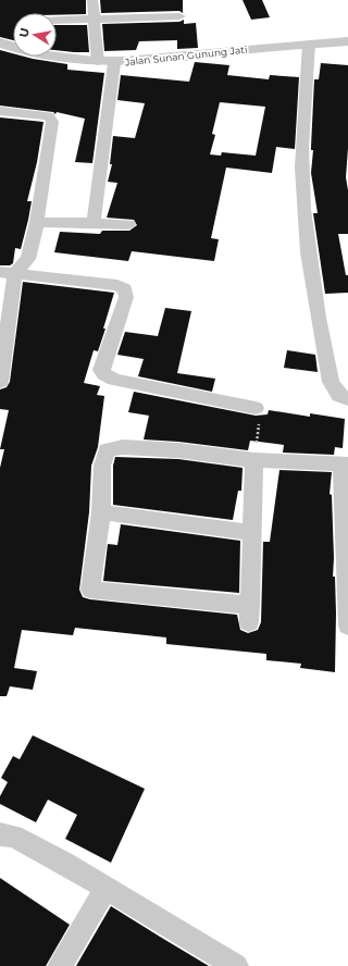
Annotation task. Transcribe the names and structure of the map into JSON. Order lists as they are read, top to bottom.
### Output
{
  "streets": {
    "street": ["Jalan Sunan Gunung Jati"]
  },
  "north": "left"
}
